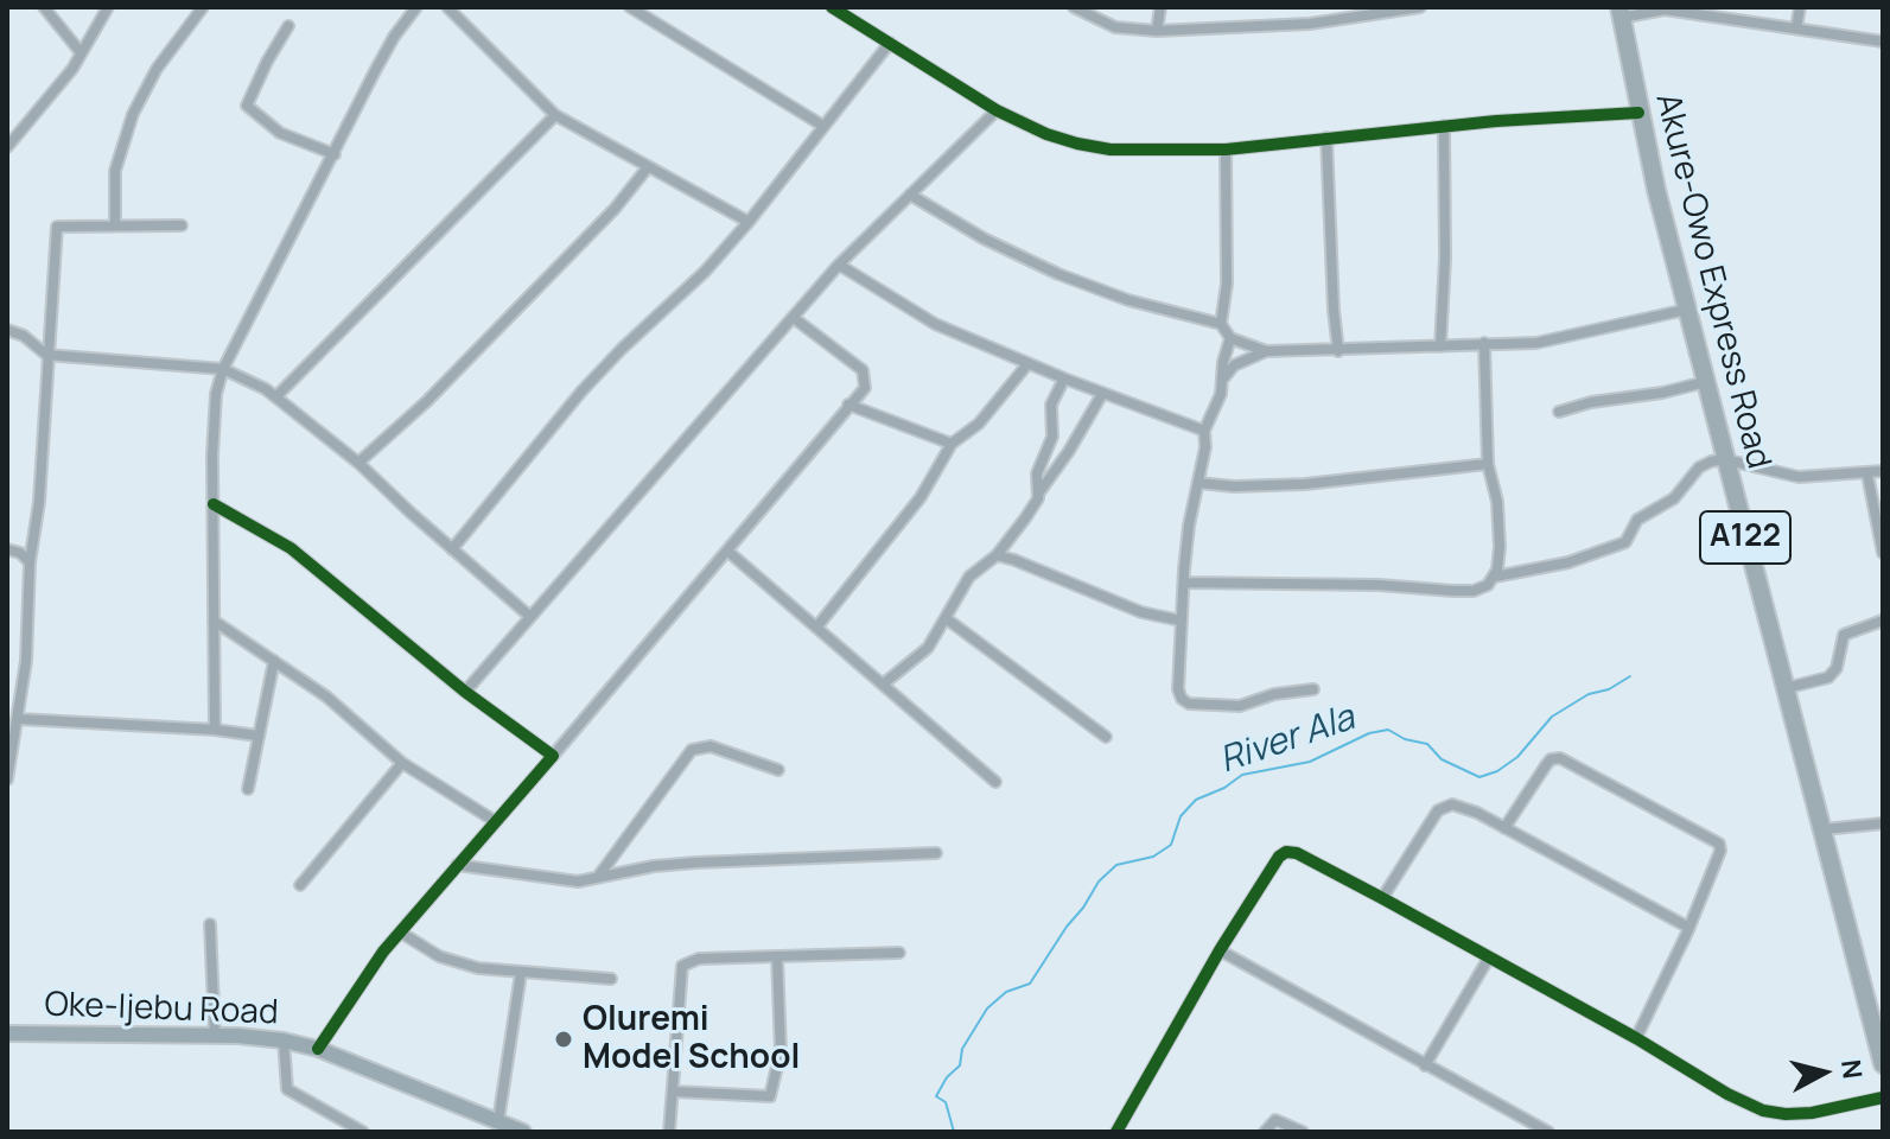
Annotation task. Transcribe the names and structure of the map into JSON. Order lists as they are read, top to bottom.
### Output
{
  "streets": {
    "highway": ["Akure-Owo Express Road", "A122"],
    "main road": ["Oke-Ijebu Road"]
  },
  "water": ["River Ala"],
  "places": ["Oluremi Model School"],
  "north": "right"
}
